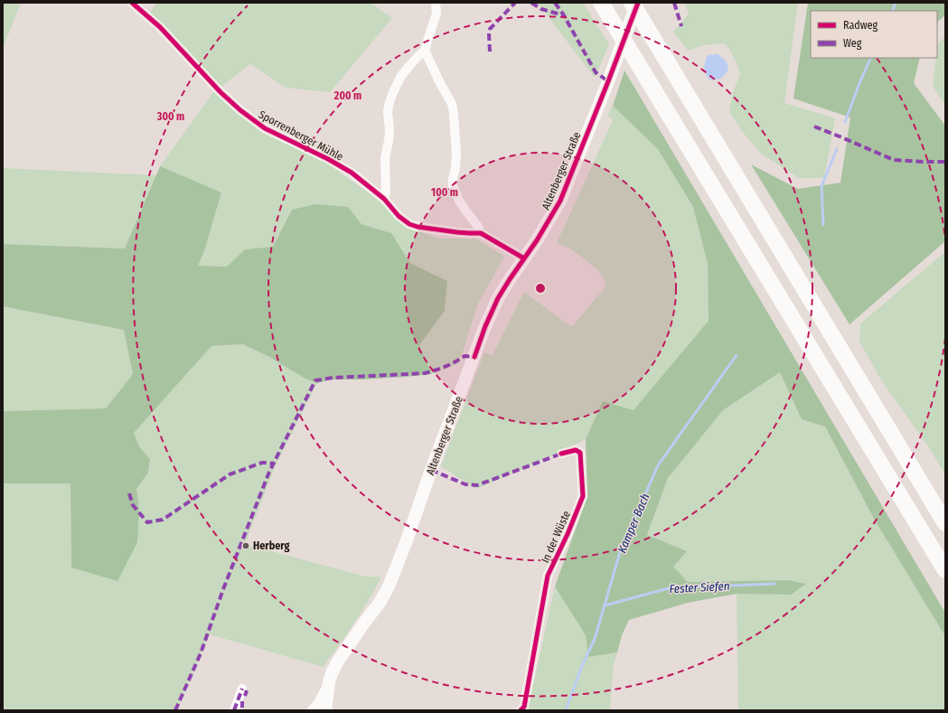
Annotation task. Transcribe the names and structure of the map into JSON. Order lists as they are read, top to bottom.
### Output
{
  "streets": {
    "main road": ["Altenberger Straße"],
    "street": ["Sporrenberger Mühle", "In der Wüste"]
  },
  "crossings": [
    ["Sporrenberger Mühle", "Altenberger Straße"]
  ],
  "water": ["Kamper Bach", "Fester Siefen"],
  "places": ["Herberg"],
  "legend": ["Radweg", "Weg"],
  "rings": ["200 m", "300 m", "100 m"]
}
